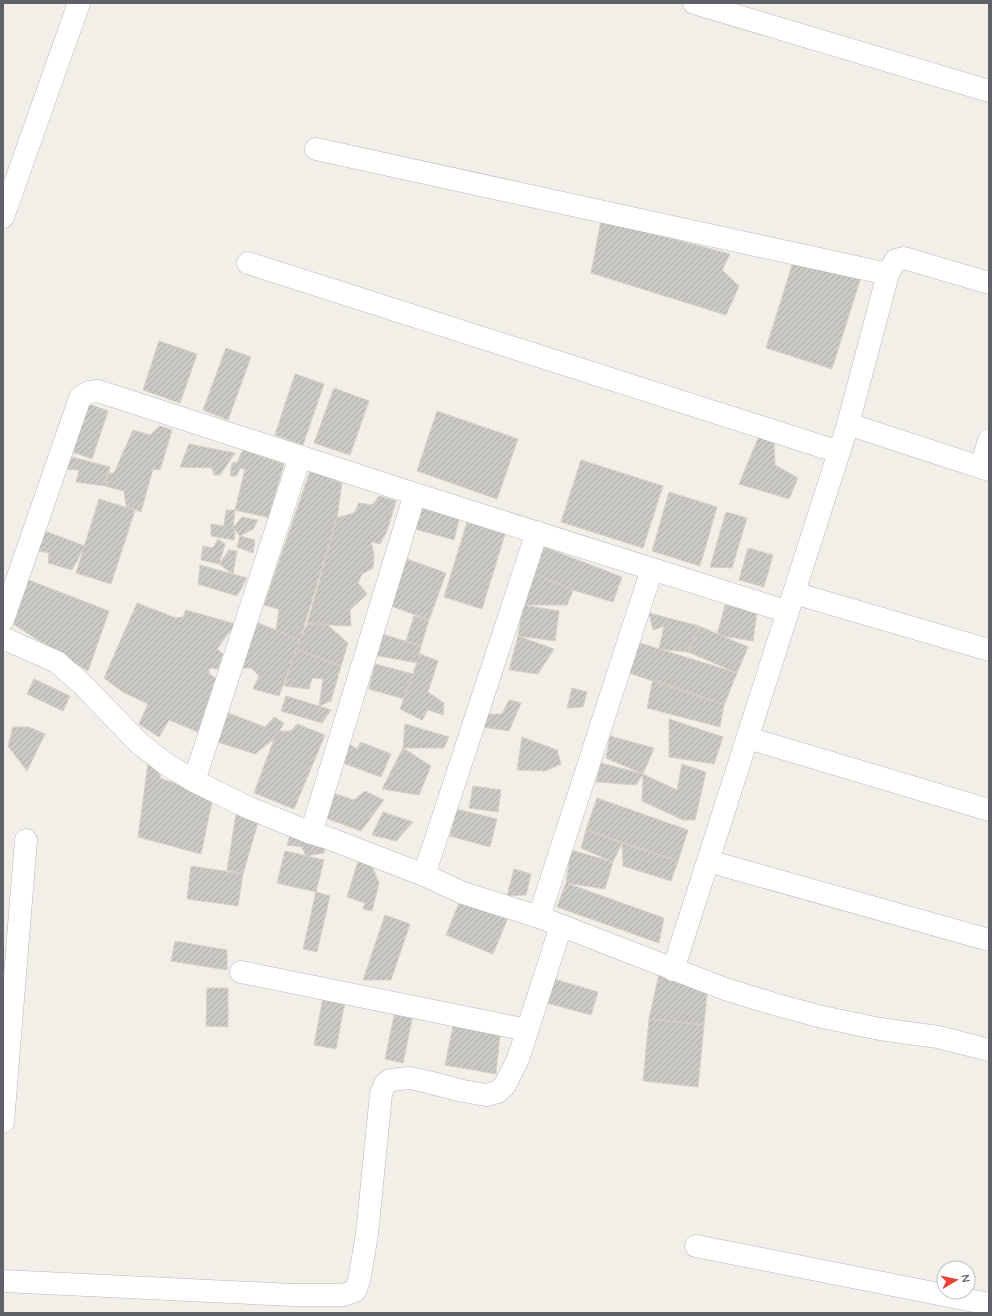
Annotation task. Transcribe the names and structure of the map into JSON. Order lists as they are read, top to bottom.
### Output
{
  "north": "right"
}
